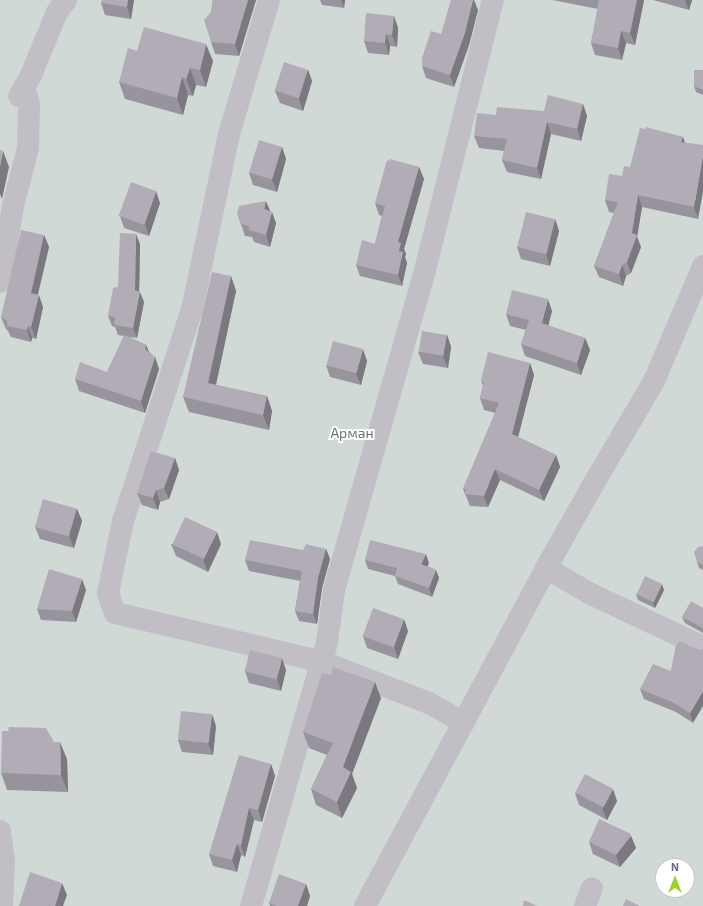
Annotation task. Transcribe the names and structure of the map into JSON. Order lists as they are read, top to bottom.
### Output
{
  "parks": ["Арман"],
  "north": "top"
}
